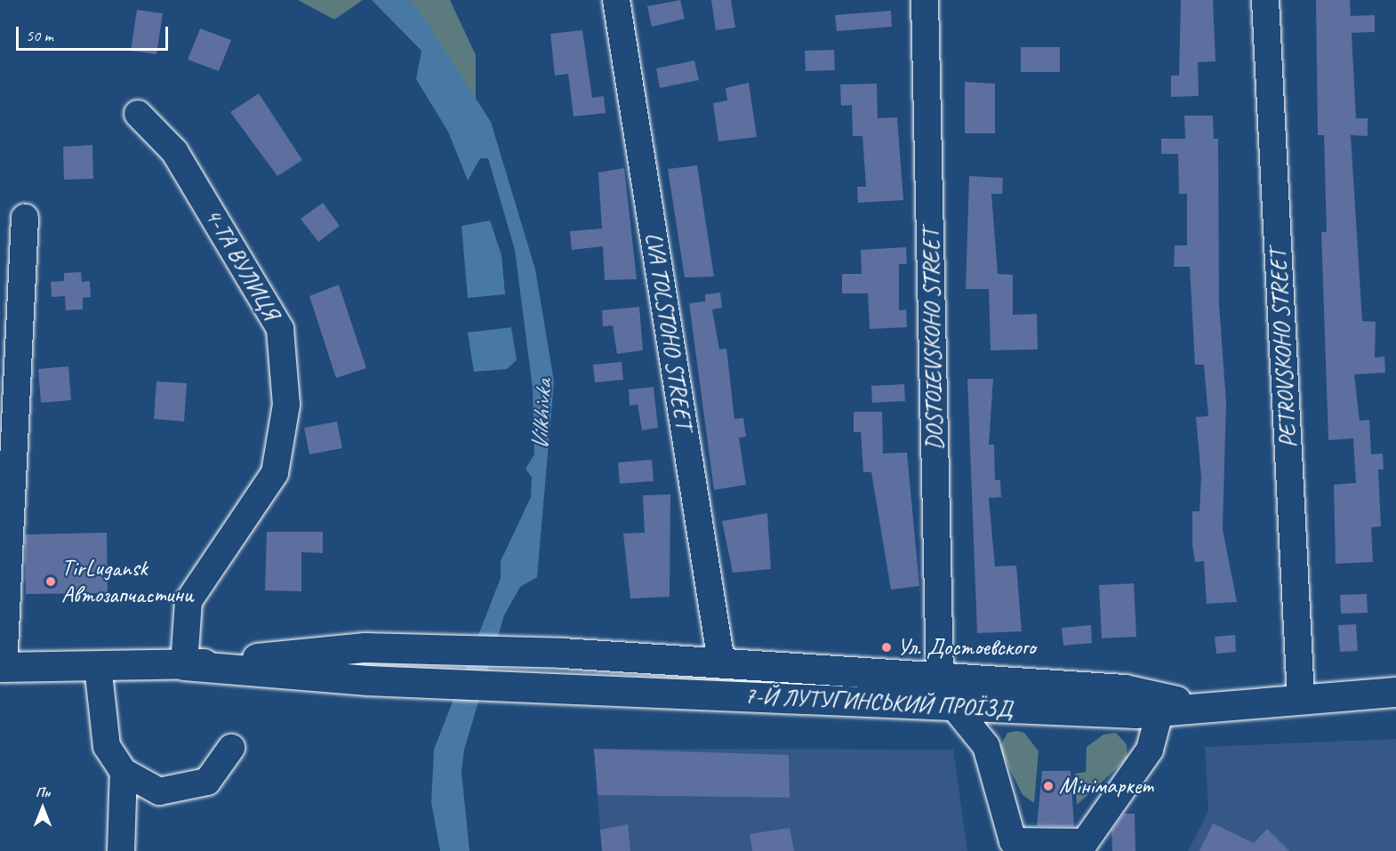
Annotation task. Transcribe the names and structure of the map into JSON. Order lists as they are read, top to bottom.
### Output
{
  "streets": {
    "main road": ["7-Й ЛУТУГИНСЬКИЙ ПРОЇЗД"],
    "street": [
      "4-ТА ВУЛИЦЯ",
      "LVA TOLSTOHO STREET",
      "DOSTOIEVSKOHO STREET",
      "PETROVSKOHO STREET"
    ]
  },
  "crossings": [
    ["4-ТА ВУЛИЦЯ", "7-Й ЛУТУГИНСЬКИЙ ПРОЇЗД"],
    ["LVA TOLSTOHO STREET", "7-Й ЛУТУГИНСЬКИЙ ПРОЇЗД"],
    ["DOSTOIEVSKOHO STREET", "7-Й ЛУТУГИНСЬКИЙ ПРОЇЗД"],
    ["PETROVSKOHO STREET", "7-Й ЛУТУГИНСЬКИЙ ПРОЇЗД"]
  ],
  "water": ["Vilkhivka"],
  "places": ["TirLugansk Автозапчастини", "Ул. Достоевского", "Мінімаркет"],
  "scale_bar": "50 m",
  "north": "top"
}
